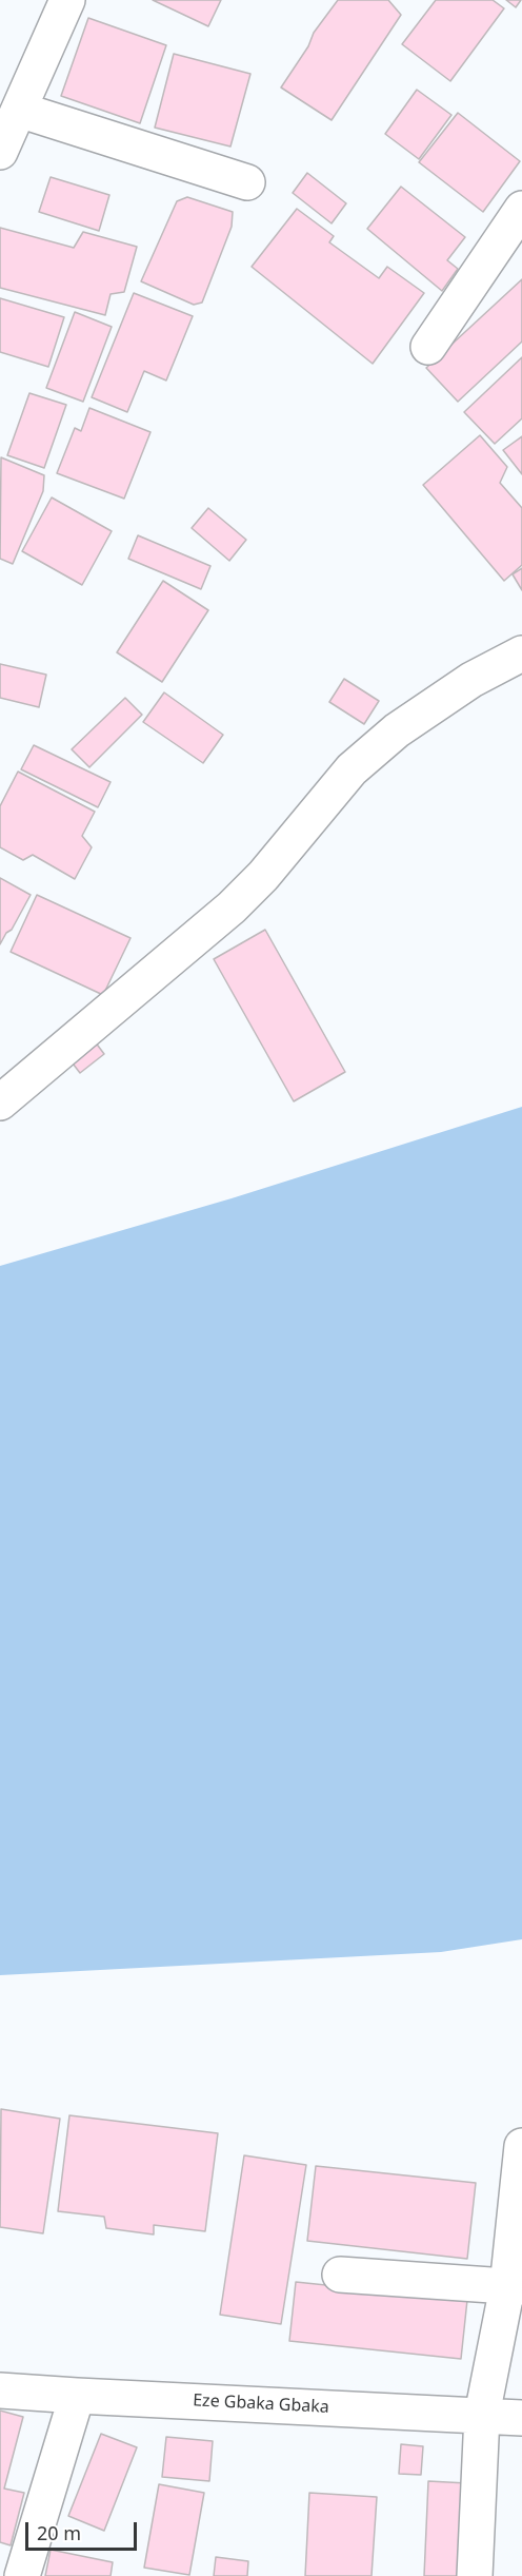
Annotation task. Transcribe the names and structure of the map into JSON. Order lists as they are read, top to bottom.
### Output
{
  "streets": {
    "street": ["Eze Gbaka Gbaka"]
  },
  "scale_bar": "20 m"
}
